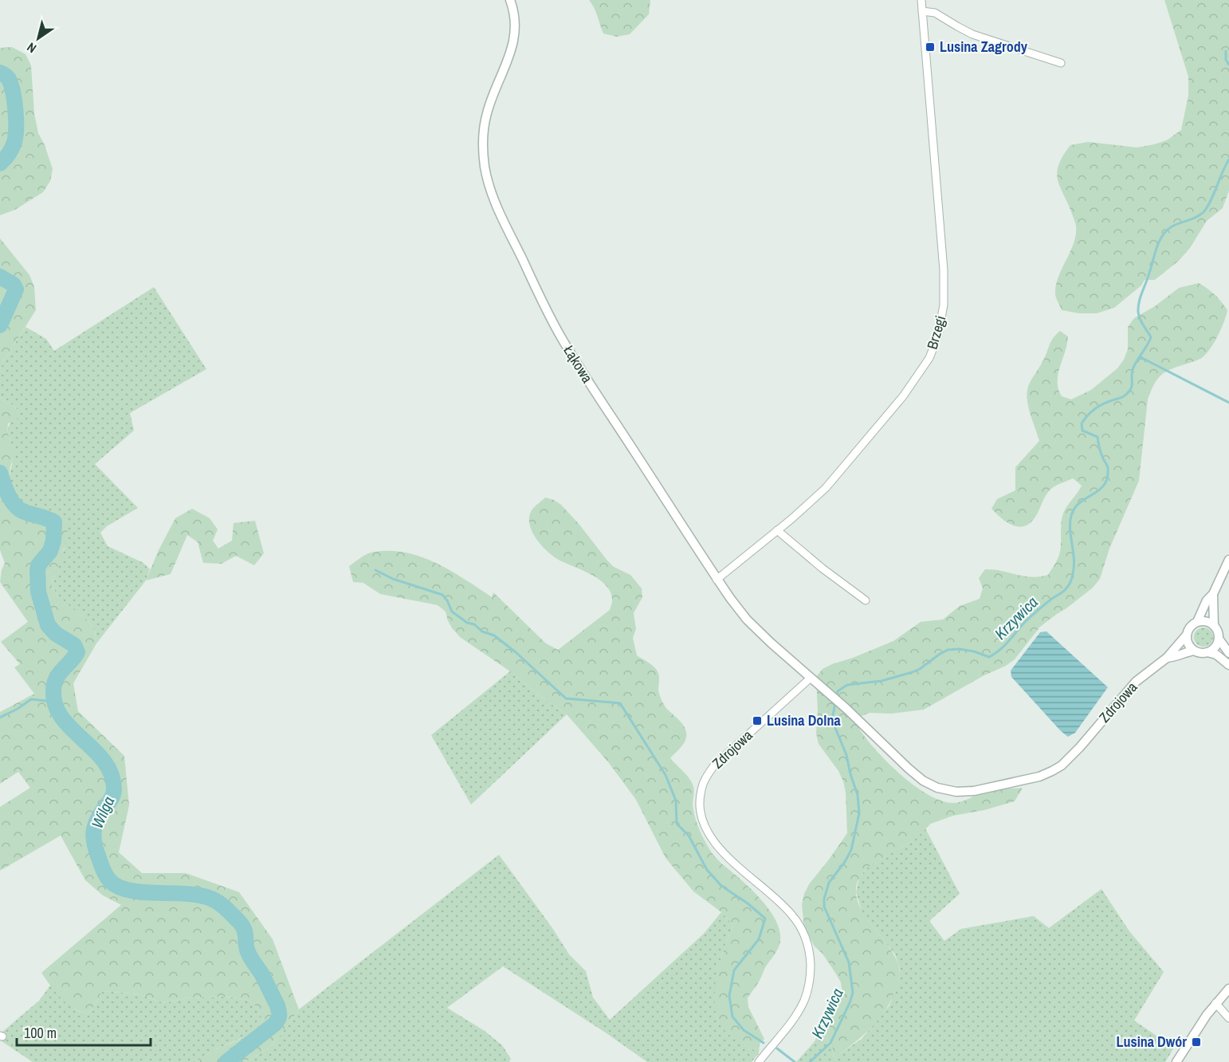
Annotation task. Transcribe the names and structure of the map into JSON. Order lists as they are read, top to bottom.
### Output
{
  "streets": {
    "street": ["Brzegi", "Łąkowa", "Zdrojowa"]
  },
  "crossings": [
    ["Brzegi", "Łąkowa"],
    ["Łąkowa", "Zdrojowa"]
  ],
  "water": ["Krzywica", "Wilga"],
  "places": {
    "transit": ["Lusina Zagrody", "Lusina Dolna", "Lusina Dwór"]
  },
  "scale_bar": "100 m",
  "north": "bottom left"
}
